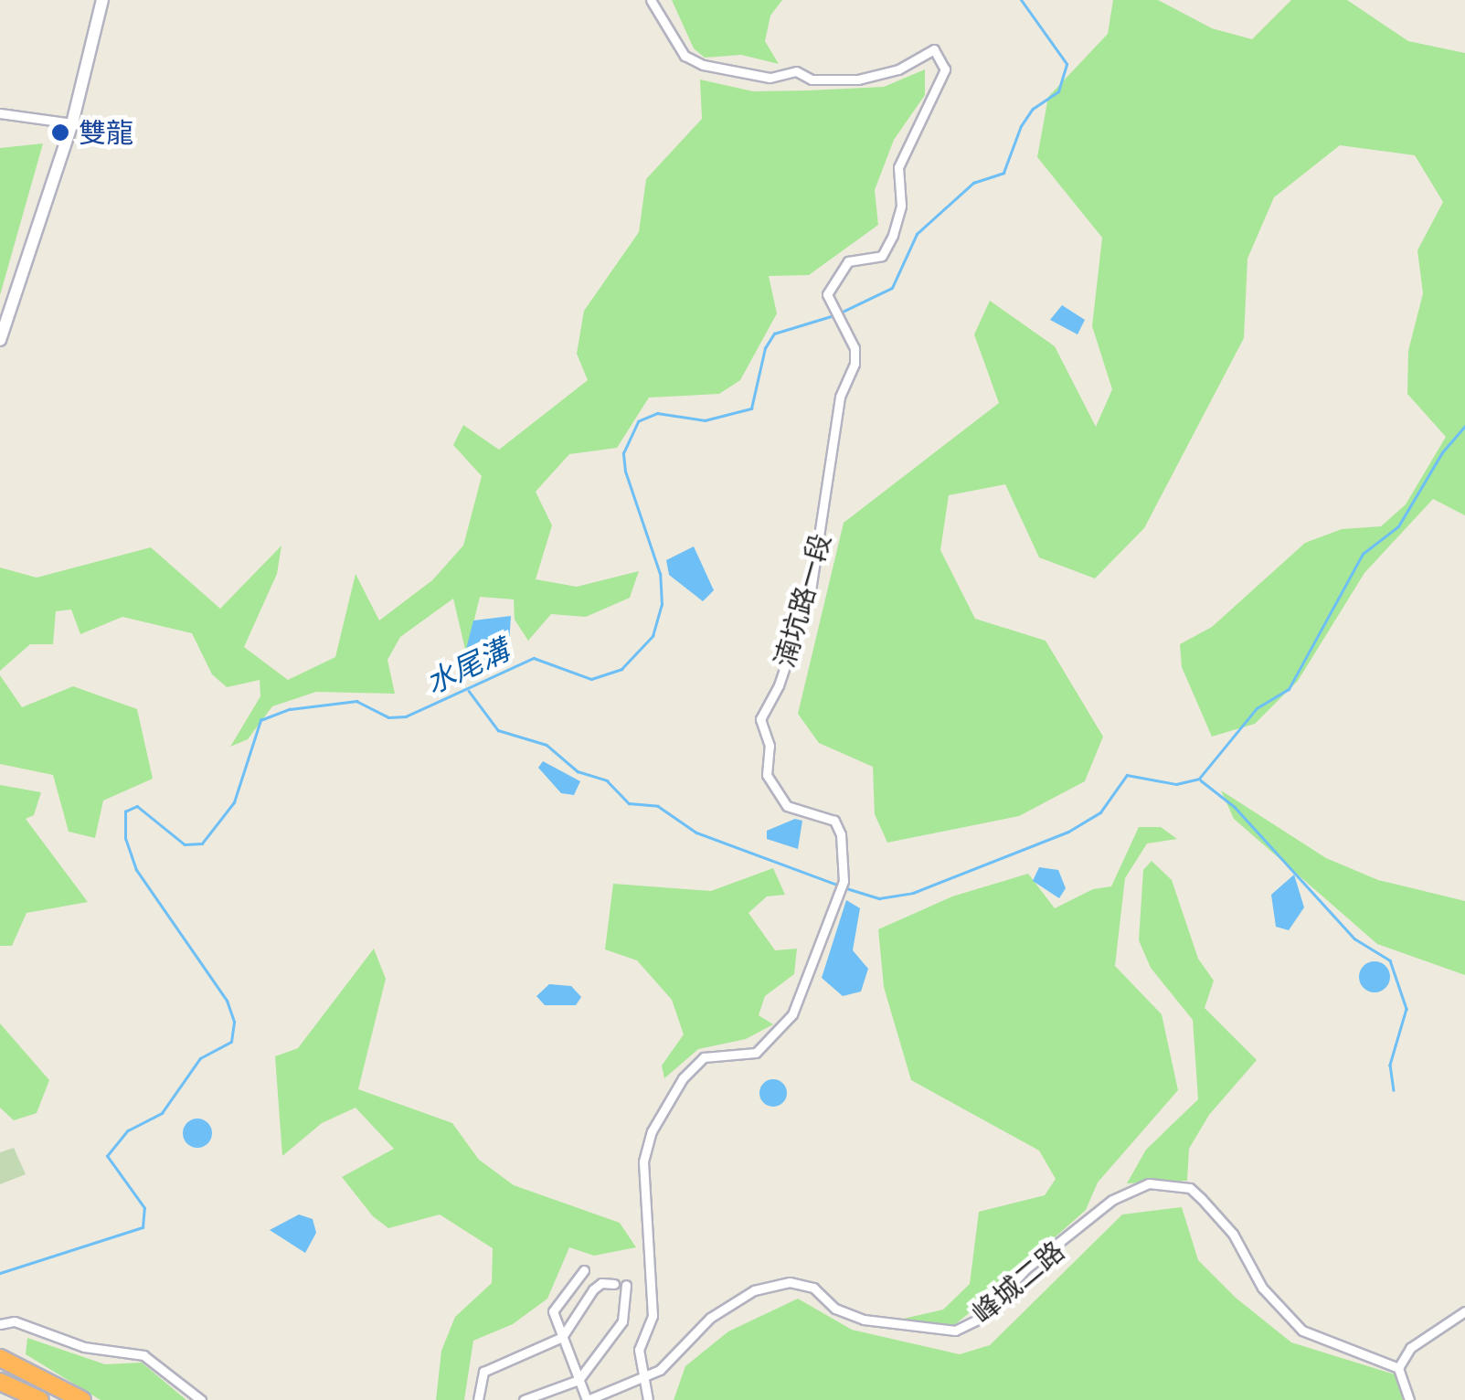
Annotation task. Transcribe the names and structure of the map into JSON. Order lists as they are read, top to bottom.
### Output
{
  "streets": {
    "street": ["湳坑路一段", "峰城二路"]
  },
  "crossings": [
    ["湳坑路一段", "峰城二路"]
  ],
  "water": ["水尾溝"],
  "places": ["雙龍"]
}
